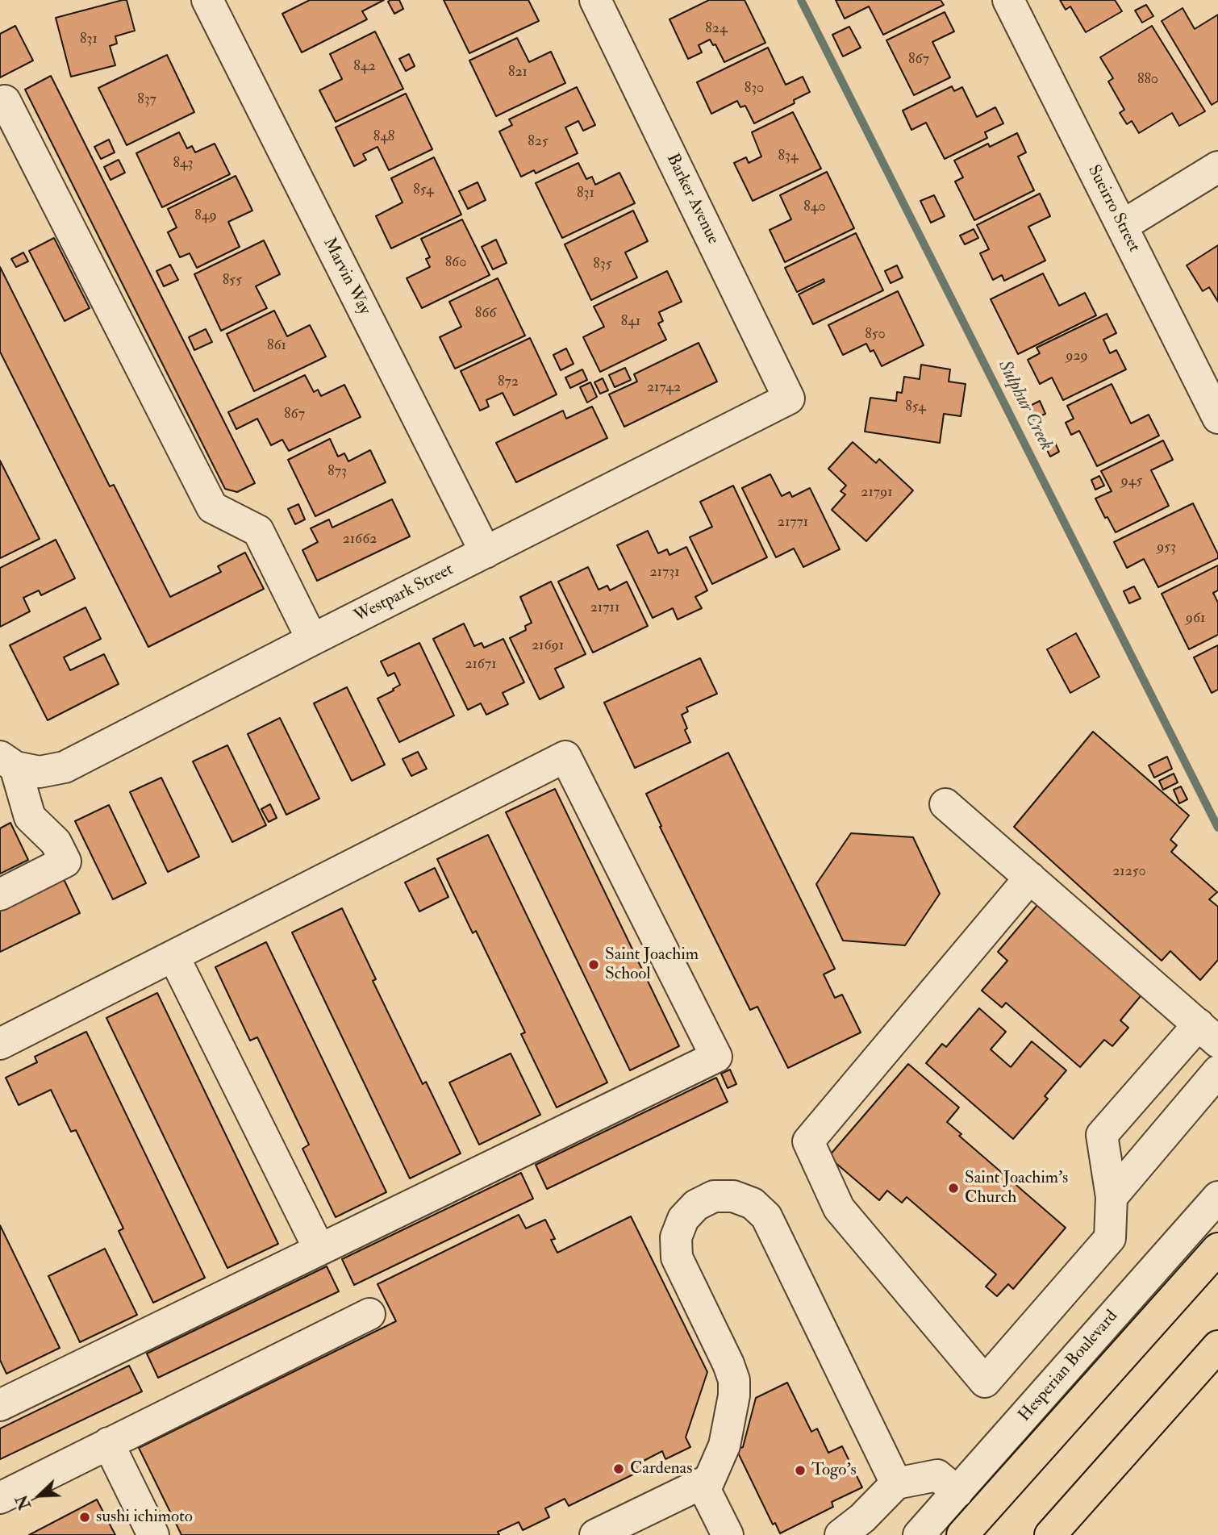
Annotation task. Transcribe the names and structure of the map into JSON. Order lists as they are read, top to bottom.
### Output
{
  "streets": {
    "main road": ["Hesperian Boulevard"],
    "street": [
      "Barker Avenue",
      "Sueirro Street",
      "Marvin Way",
      "Westpark Street"
    ]
  },
  "crossings": [
    ["Barker Avenue", "Westpark Street"],
    ["Marvin Way", "Westpark Street"]
  ],
  "water": ["Sulphur Creek"],
  "places": [
    "Saint Joachim School",
    "Saint Joachim's Church",
    "Cardenas",
    "Togo's",
    "sushi ichimoto"
  ],
  "house_numbers": [
    "824",
    "831",
    "867",
    "842",
    "821",
    "880",
    "830",
    "837",
    "848",
    "825",
    "834",
    "843",
    "854",
    "831",
    "840",
    "849",
    "860",
    "835",
    "855",
    "866",
    "841",
    "850",
    "861",
    "929",
    "872",
    "21742",
    "854",
    "867",
    "873",
    "945",
    "21791",
    "21771",
    "21662",
    "953",
    "21731",
    "21711",
    "961",
    "21691",
    "21671",
    "21250"
  ],
  "north": "bottom left"
}
